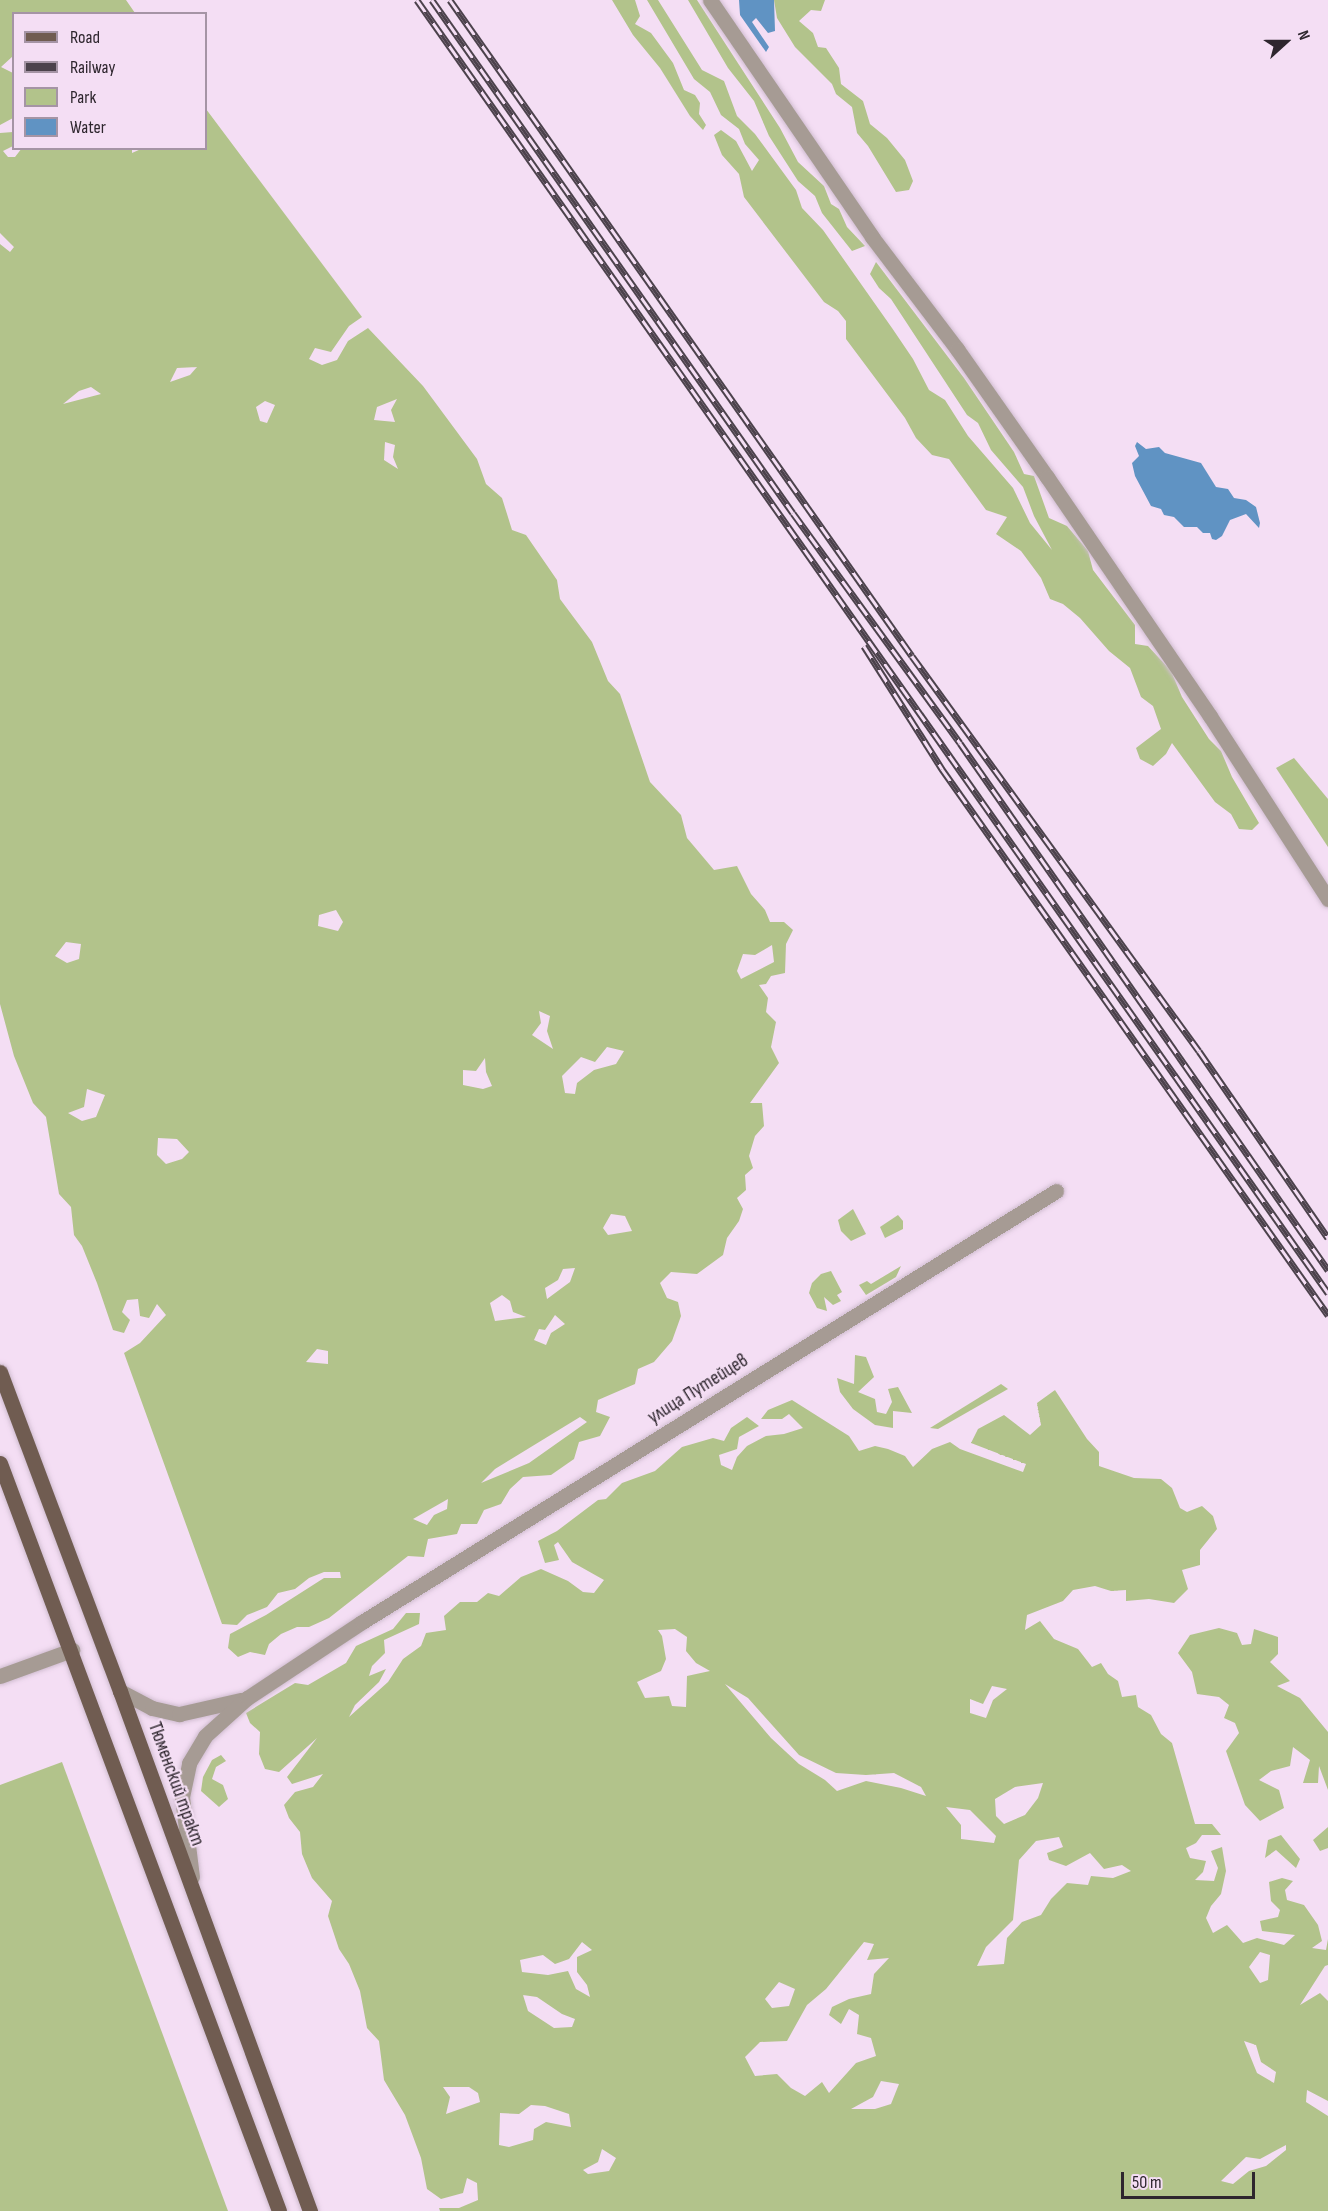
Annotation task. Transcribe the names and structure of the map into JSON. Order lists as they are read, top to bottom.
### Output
{
  "streets": {
    "main road": ["Тюменский тракт"],
    "street": ["улица Путейцев"]
  },
  "legend": [
    "Road",
    "Railway",
    "Park",
    "Water"
  ],
  "scale_bar": "50 m",
  "north": "right"
}
